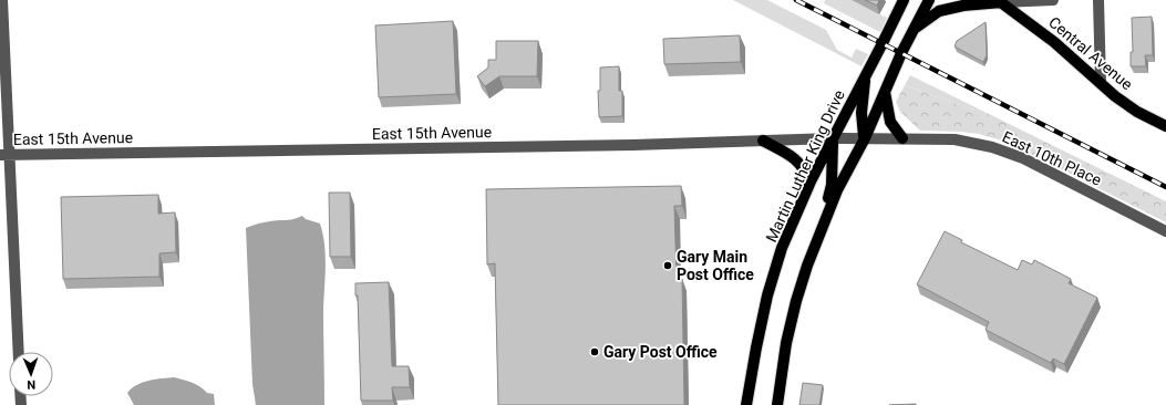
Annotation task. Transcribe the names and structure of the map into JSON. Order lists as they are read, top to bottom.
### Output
{
  "streets": {
    "main road": ["Central Avenue", "Martin Luther King Drive"],
    "street": ["East 15th Avenue", "East 10th Place"]
  },
  "crossings": [
    ["East 15th Avenue", "East 10th Place"],
    ["East 15th Avenue", "Martin Luther King Drive"]
  ],
  "places": ["Gary Main Post Office", "Gary Post Office"],
  "north": "bottom"
}
